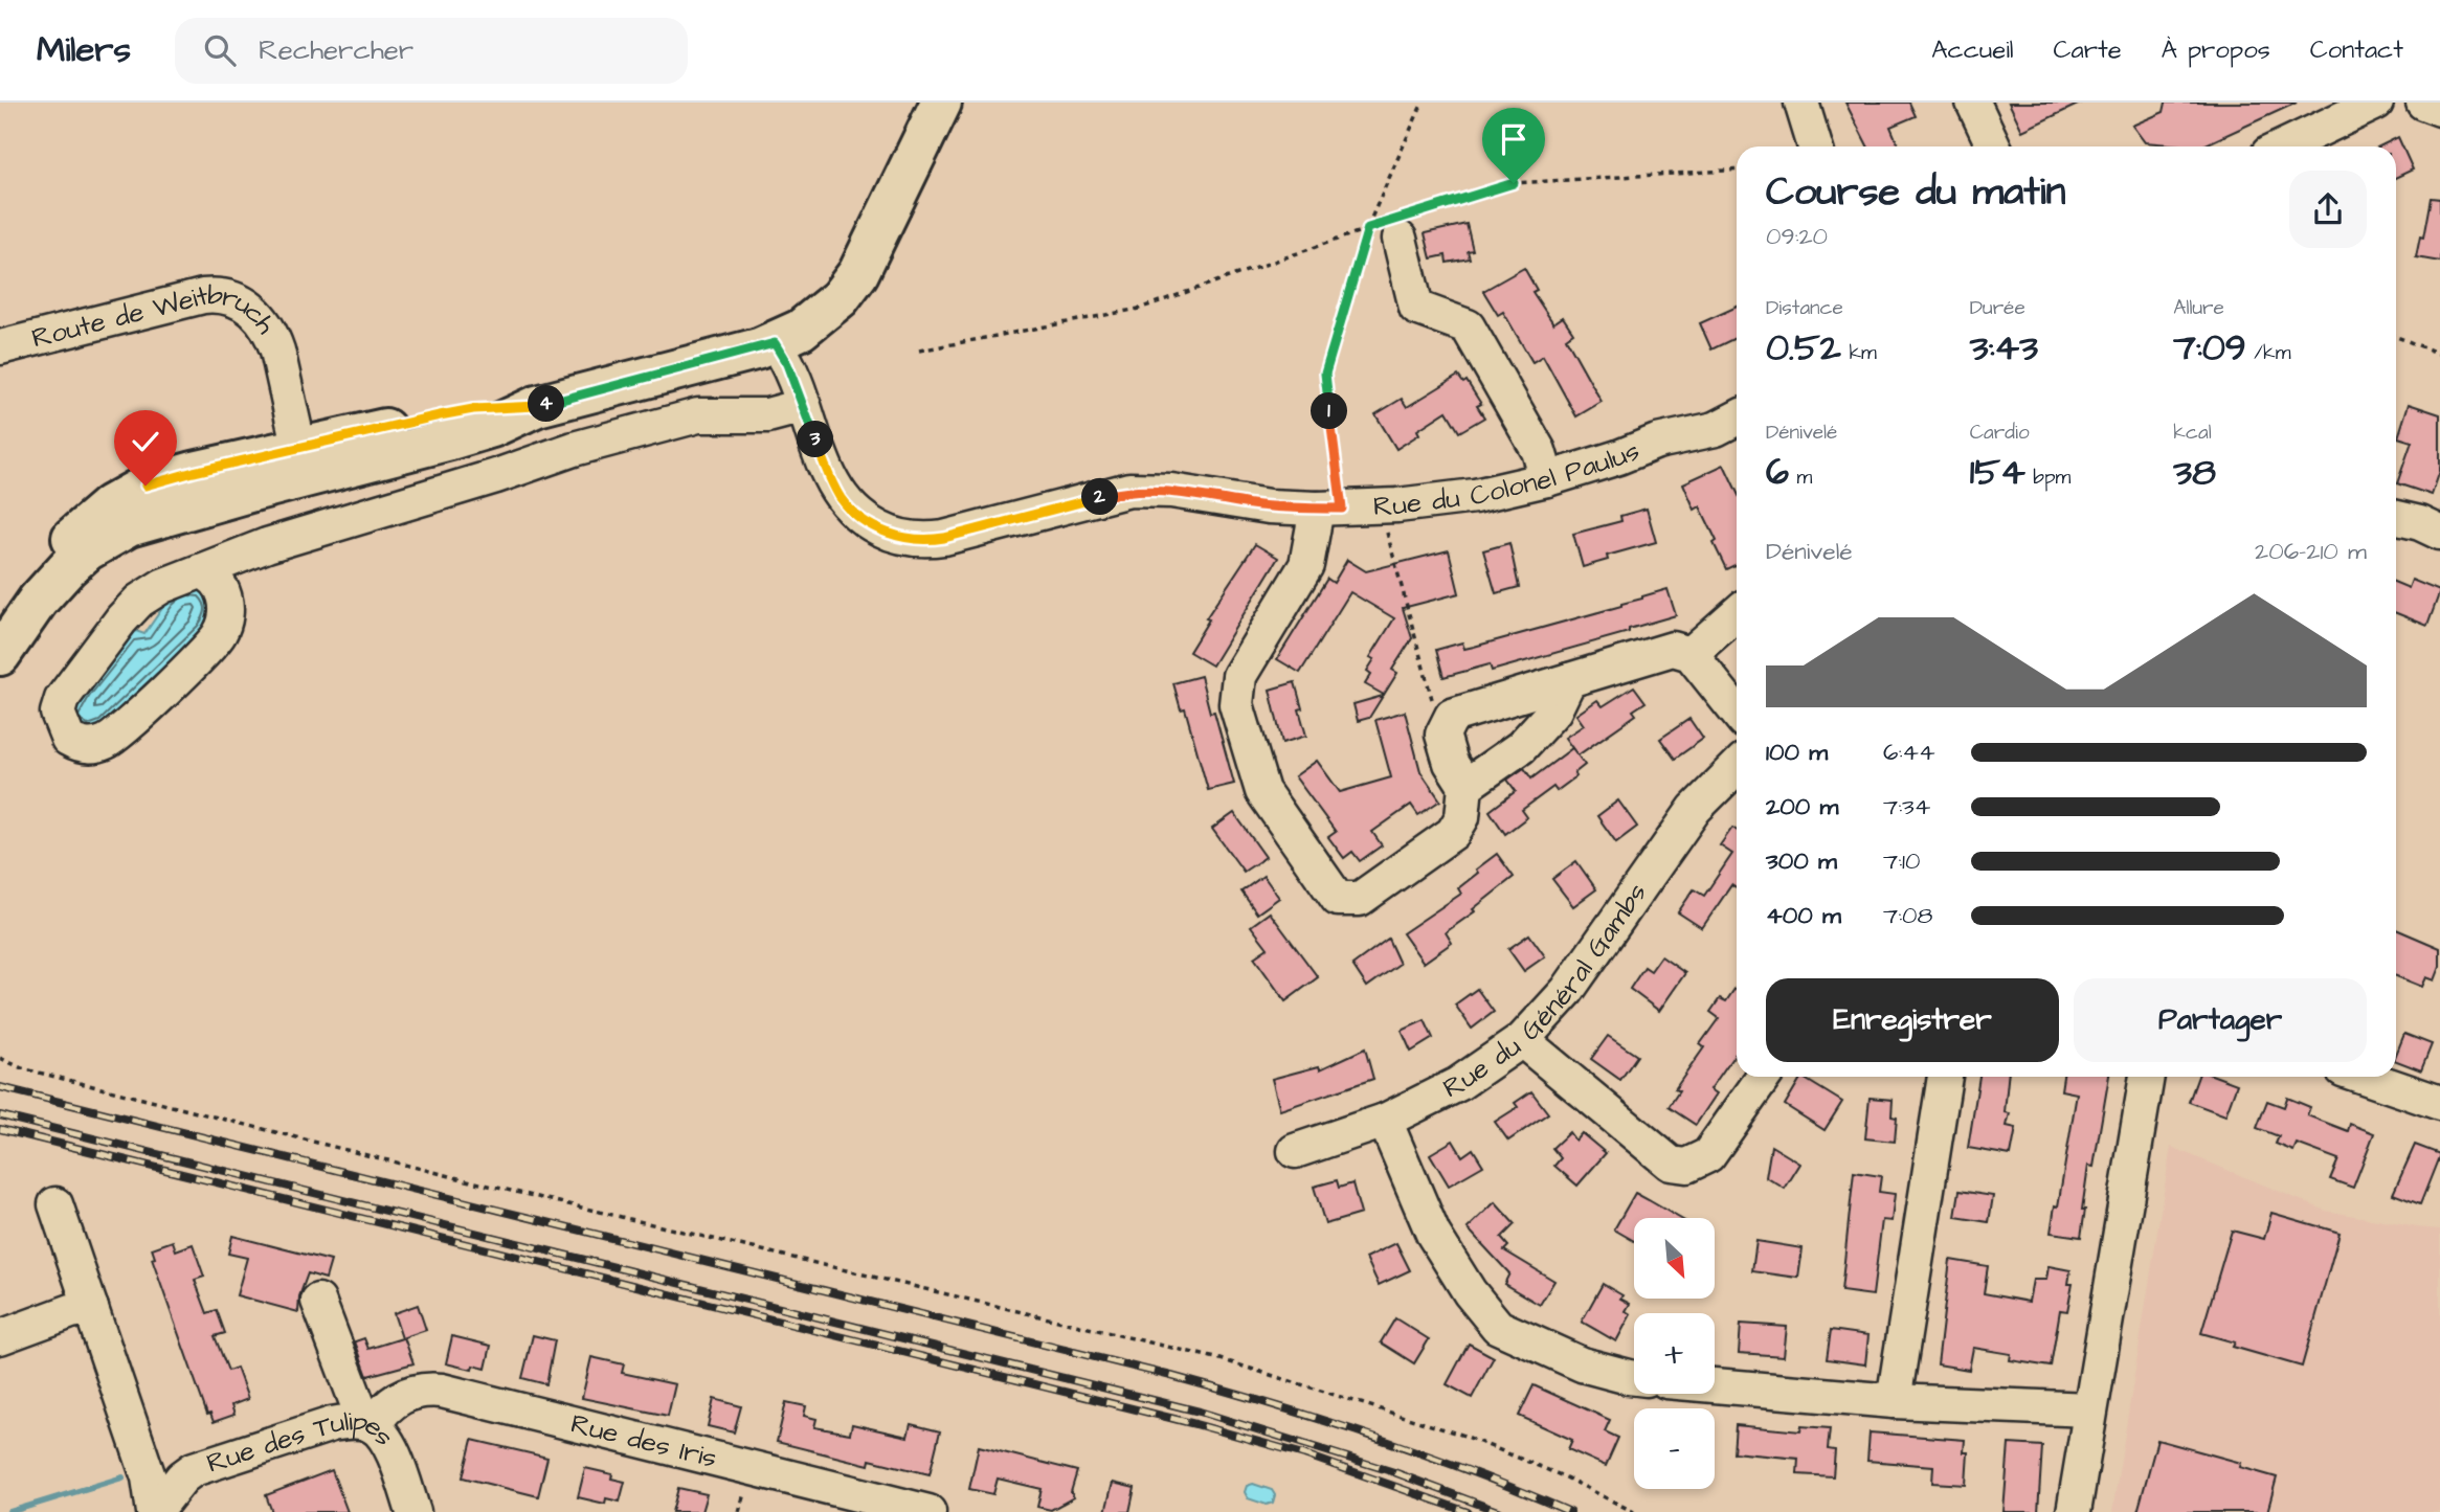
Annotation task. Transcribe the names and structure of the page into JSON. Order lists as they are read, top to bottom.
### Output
{
  "streets": {
    "street": [
      "Route de Weitbruch",
      "Rue du Colonel Paulus",
      "Rue du Général Gambs",
      "Rue des Iris",
      "Rue des Tulipes"
    ]
  },
  "crossings": [
    ["Rue des Iris", "Rue des Tulipes"]
  ],
  "north": "bottom right",
  "page": {
    "header": "Milers",
    "search": "Rechercher",
    "nav": [
      "Accueil",
      "Carte",
      "À propos",
      "Contact"
    ],
    "heading": ["Course du matin", "09:20"],
    "stats": [
      ["Distance", "0.52 km"],
      ["Durée", "3:43"],
      ["Allure", "7:09 /km"],
      ["Dénivelé", "6 m"],
      ["Cardio", "154 bpm"],
      ["kcal", "38"]
    ],
    "pins": [
      "4",
      "1",
      "3",
      "2"
    ],
    "chart": ["Dénivelé", "206–210 m"],
    "list": [
      {
        "name": "100 m",
        "note": "6:44"
      },
      {
        "name": "200 m",
        "note": "7:34"
      },
      {
        "name": "300 m",
        "note": "7:10"
      },
      {
        "name": "400 m",
        "note": "7:08"
      }
    ],
    "buttons": ["Enregistrer", "Partager"],
    "map_buttons": ["+", "−"]
  }
}
